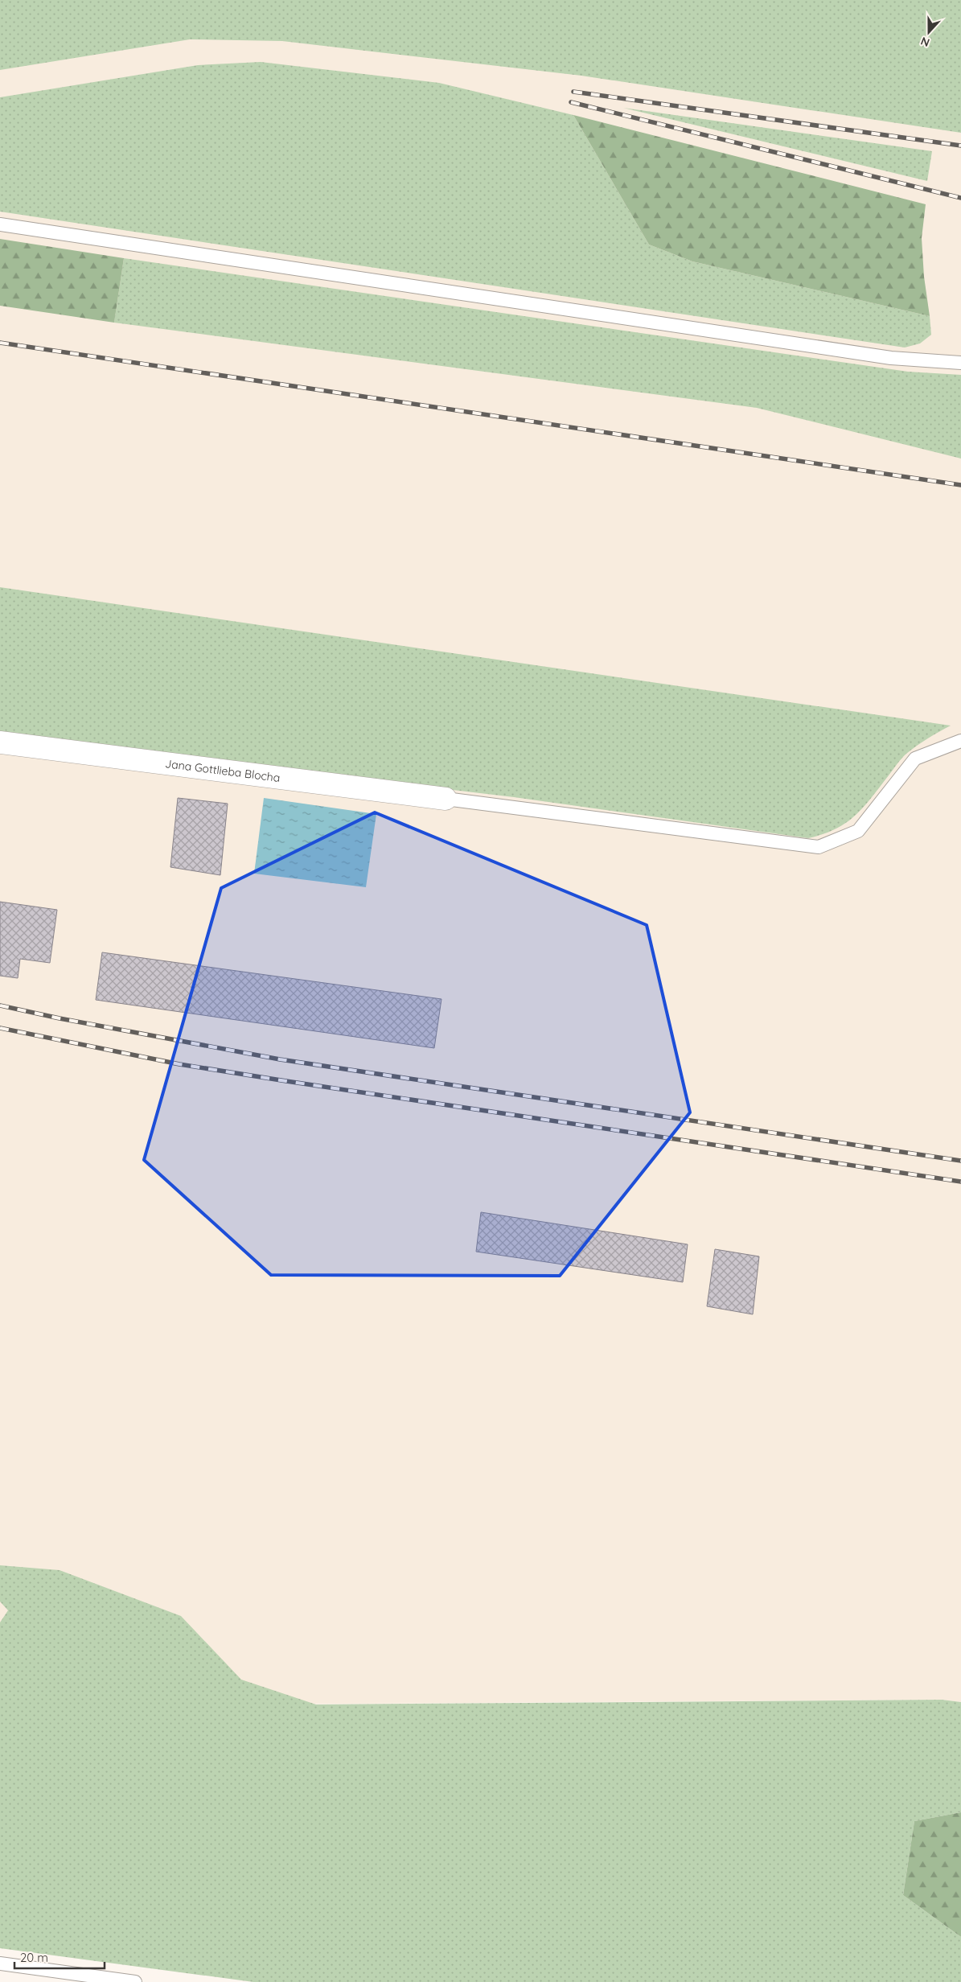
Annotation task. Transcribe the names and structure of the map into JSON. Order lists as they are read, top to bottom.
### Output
{
  "streets": {
    "street": ["Jana Gottlieba Blocha"]
  },
  "scale_bar": "20 m",
  "north": "bottom"
}
